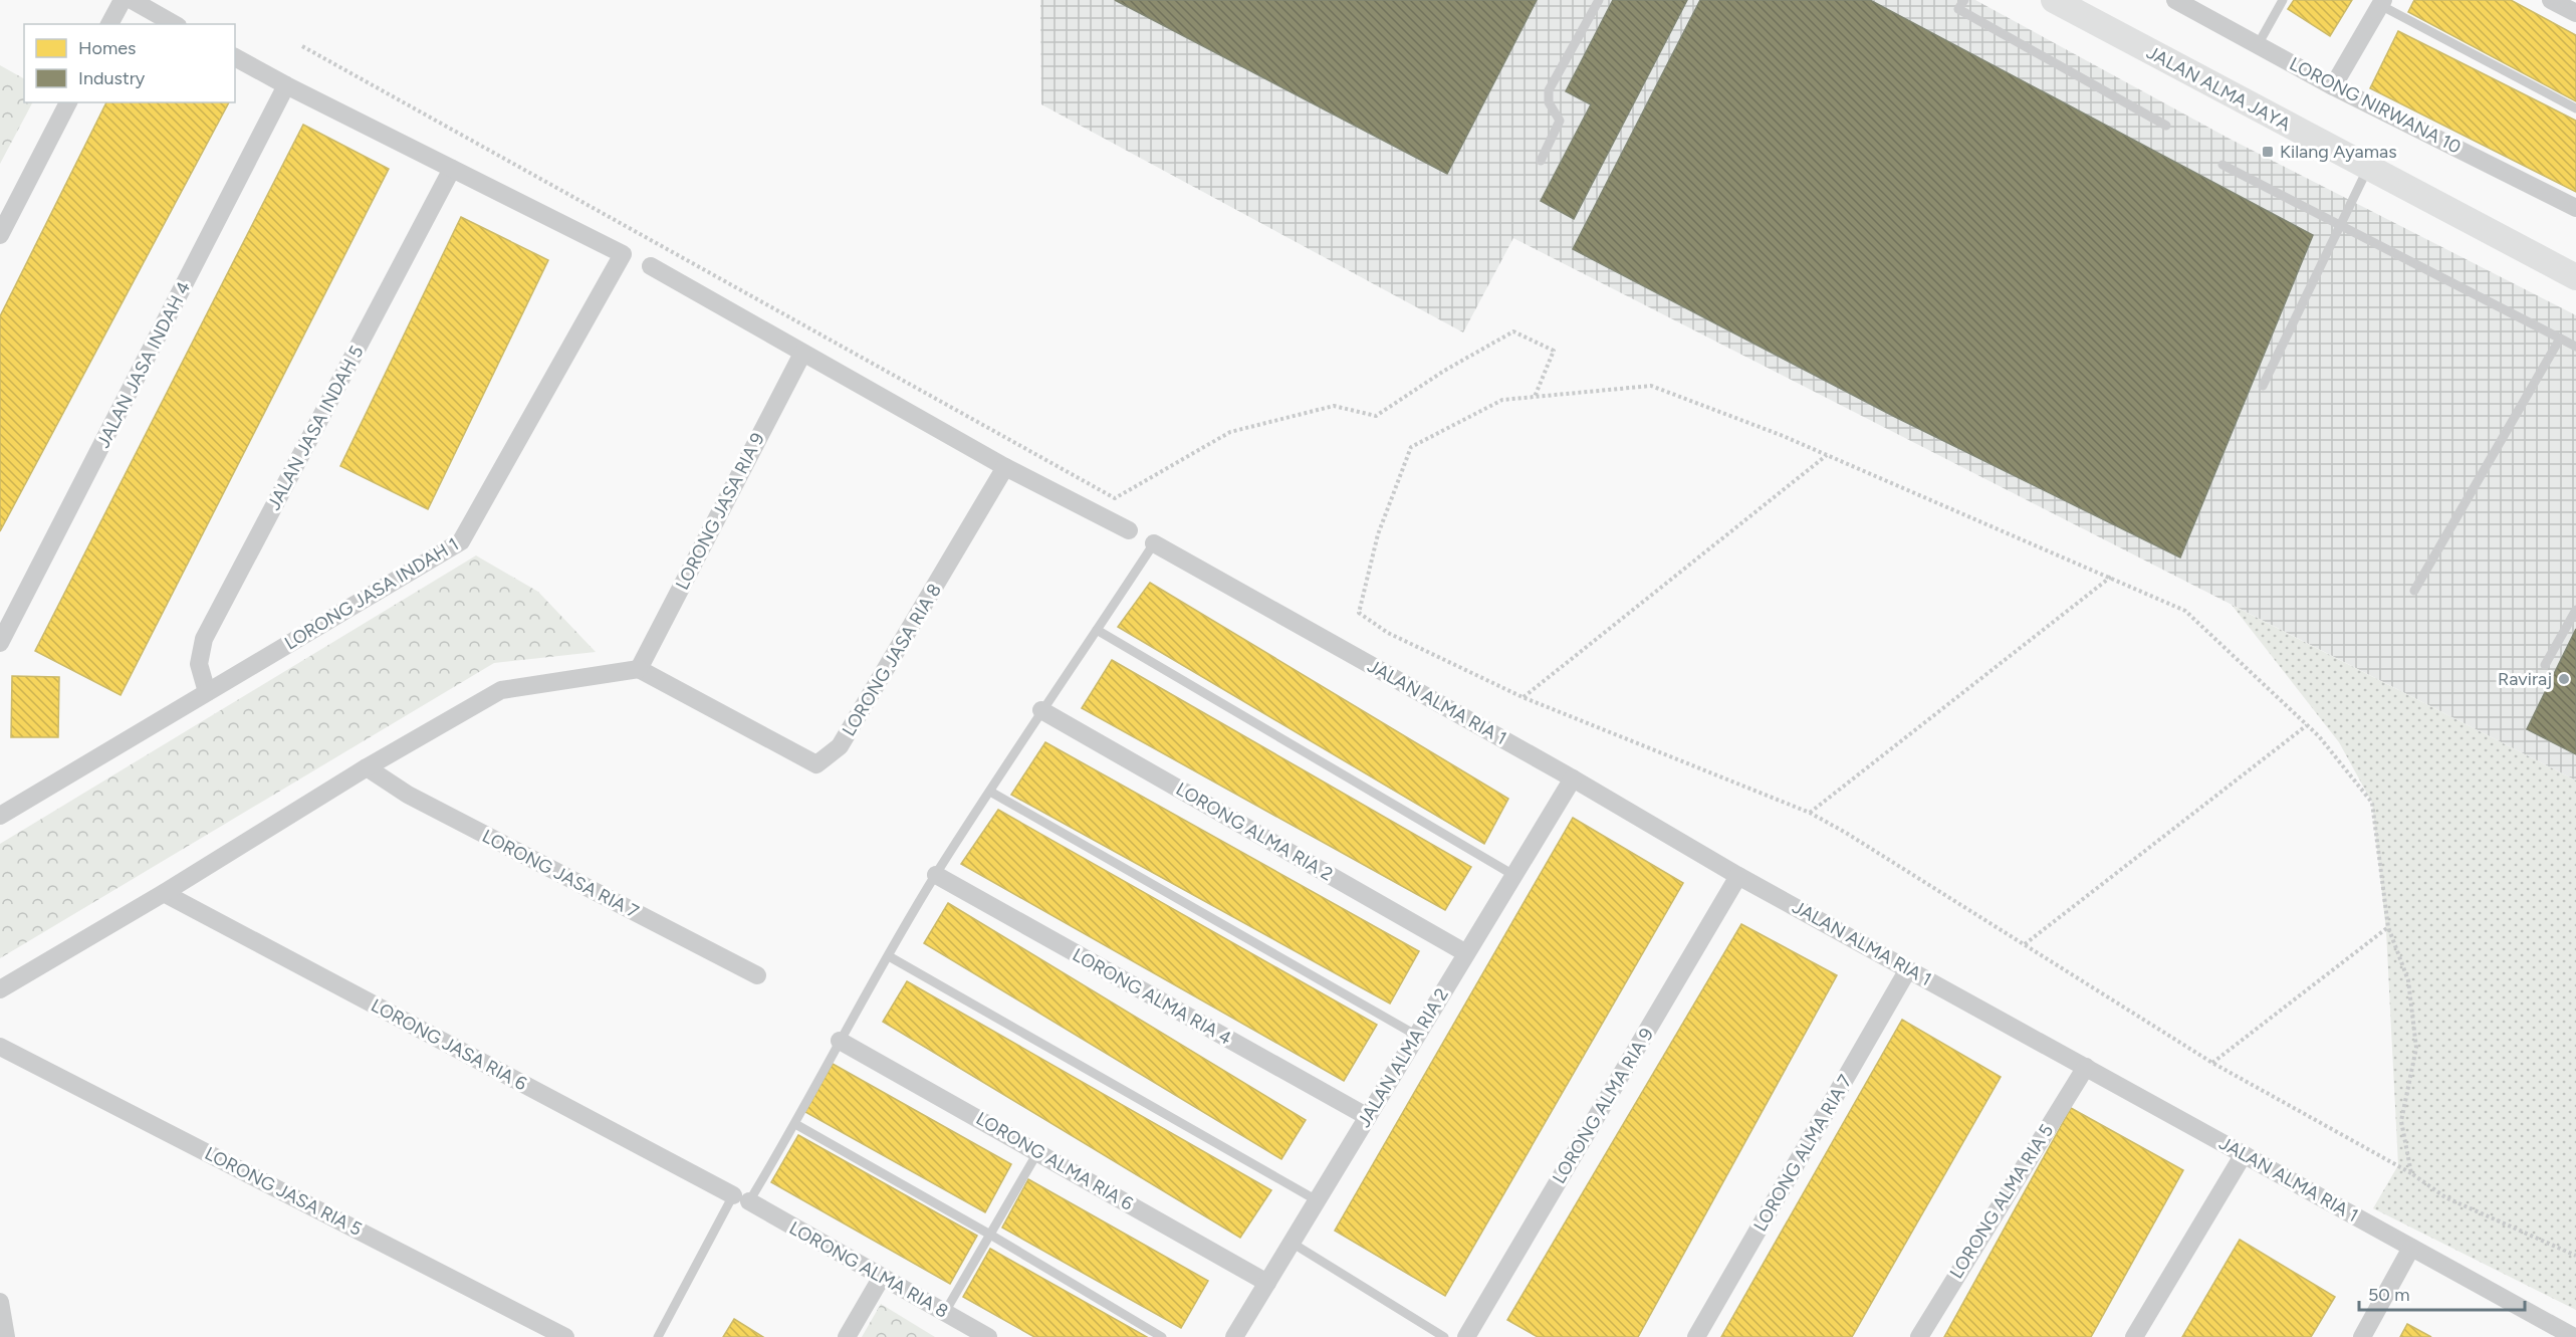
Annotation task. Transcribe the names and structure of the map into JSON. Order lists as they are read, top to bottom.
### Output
{
  "streets": {
    "street": [
      "JALAN ALMA JAYA",
      "LORONG NIRWANA 10",
      "JALAN JASA INDAH 4",
      "JALAN JASA INDAH 5",
      "LORONG JASA RIA 9",
      "LORONG JASA INDAH 1",
      "LORONG JASA RIA 8",
      "JALAN ALMA RIA 1",
      "LORONG ALMA RIA 2",
      "LORONG JASA RIA 7",
      "LORONG ALMA RIA 4",
      "LORONG JASA RIA 6",
      "JALAN ALMA RIA 2",
      "LORONG ALMA RIA 9",
      "LORONG ALMA RIA 7",
      "LORONG ALMA RIA 6",
      "LORONG JASA RIA 5",
      "LORONG ALMA RIA 5",
      "LORONG ALMA RIA 8"
    ]
  },
  "crossings": [
    ["JALAN JASA INDAH 5", "LORONG JASA INDAH 1"],
    ["LORONG JASA RIA 9", "LORONG JASA RIA 8"],
    ["JALAN ALMA RIA 1", "JALAN ALMA RIA 2"],
    ["JALAN ALMA RIA 1", "LORONG ALMA RIA 9"],
    ["JALAN ALMA RIA 1", "LORONG ALMA RIA 7"],
    ["JALAN ALMA RIA 1", "LORONG ALMA RIA 5"],
    ["LORONG ALMA RIA 2", "JALAN ALMA RIA 2"],
    ["LORONG ALMA RIA 4", "JALAN ALMA RIA 2"],
    ["LORONG JASA RIA 6", "LORONG ALMA RIA 8"],
    ["JALAN ALMA RIA 2", "LORONG ALMA RIA 6"]
  ],
  "places": {
    "transit": ["Kilang Ayamas"],
    "other": ["Raviraj"]
  },
  "legend": ["Homes", "Industry"],
  "scale_bar": "50 m"
}
